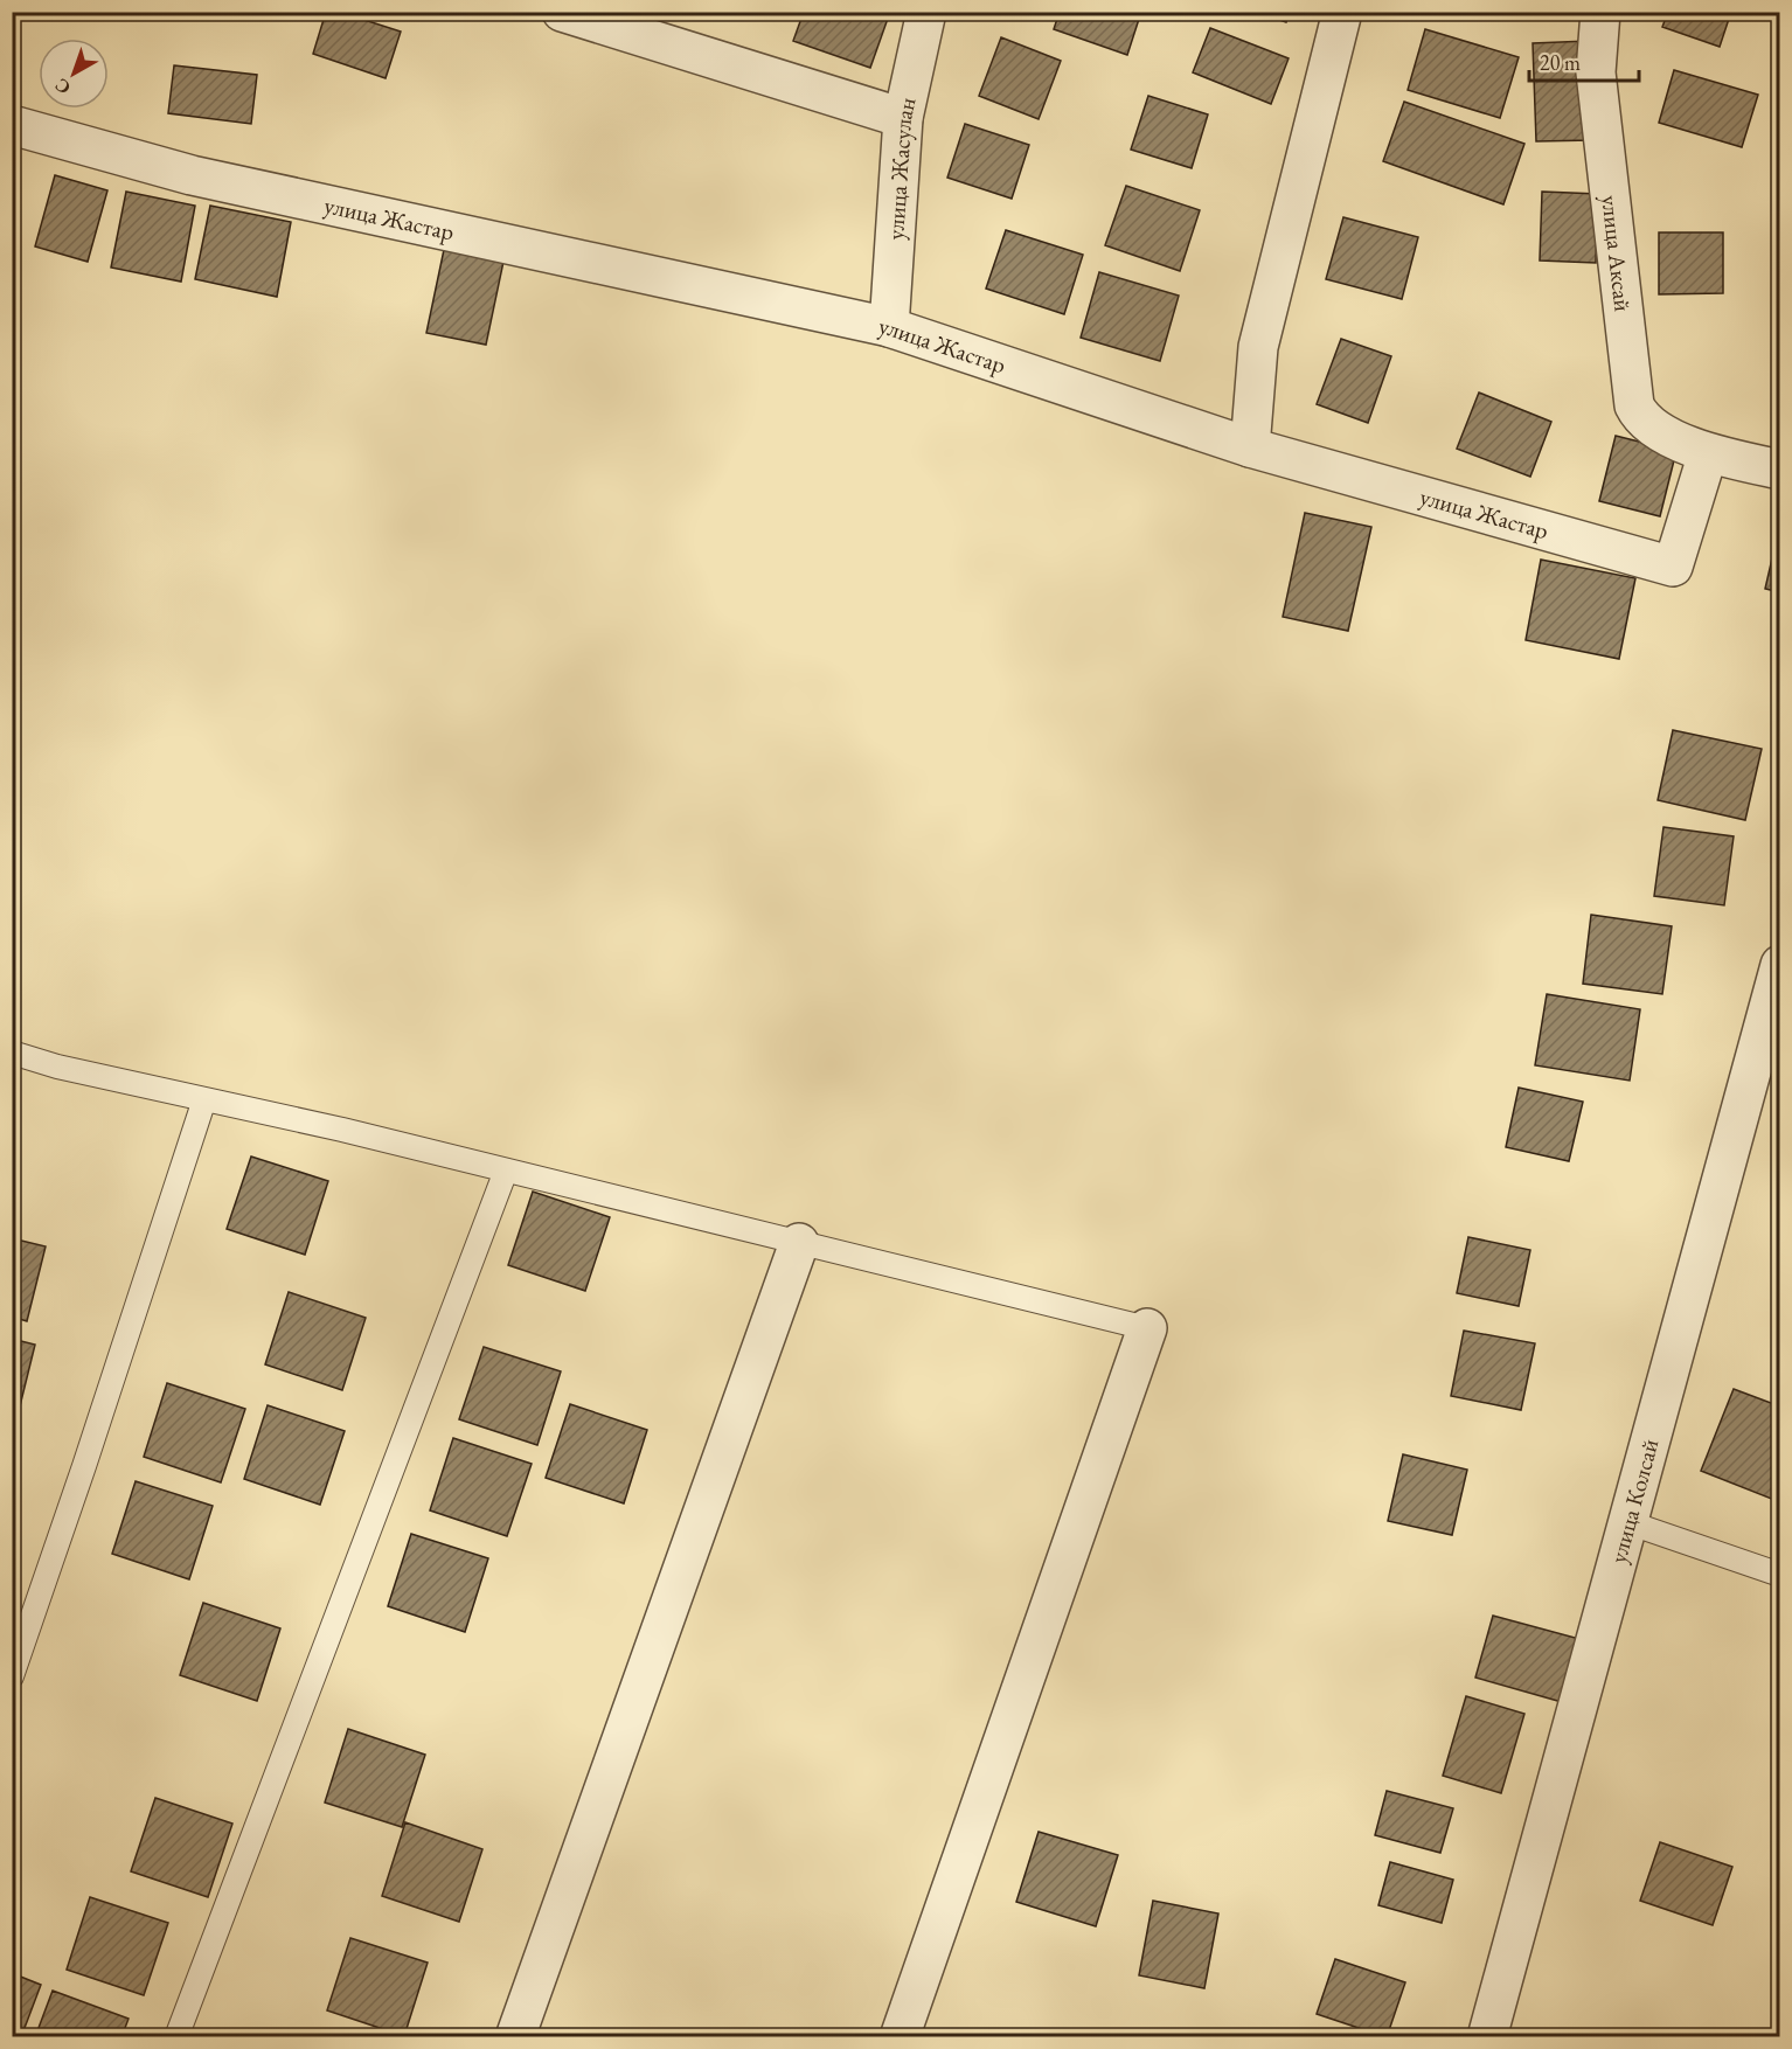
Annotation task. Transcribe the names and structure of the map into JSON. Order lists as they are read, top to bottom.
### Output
{
  "streets": {
    "street": [
      "улица Жасулан",
      "улица Жастар",
      "улица Аксай",
      "улица Колсай"
    ]
  },
  "crossings": [
    ["улица Жасулан", "улица Жастар"],
    ["улица Жастар", "улица Аксай"]
  ],
  "scale_bar": "20 m",
  "north": "bottom left"
}
